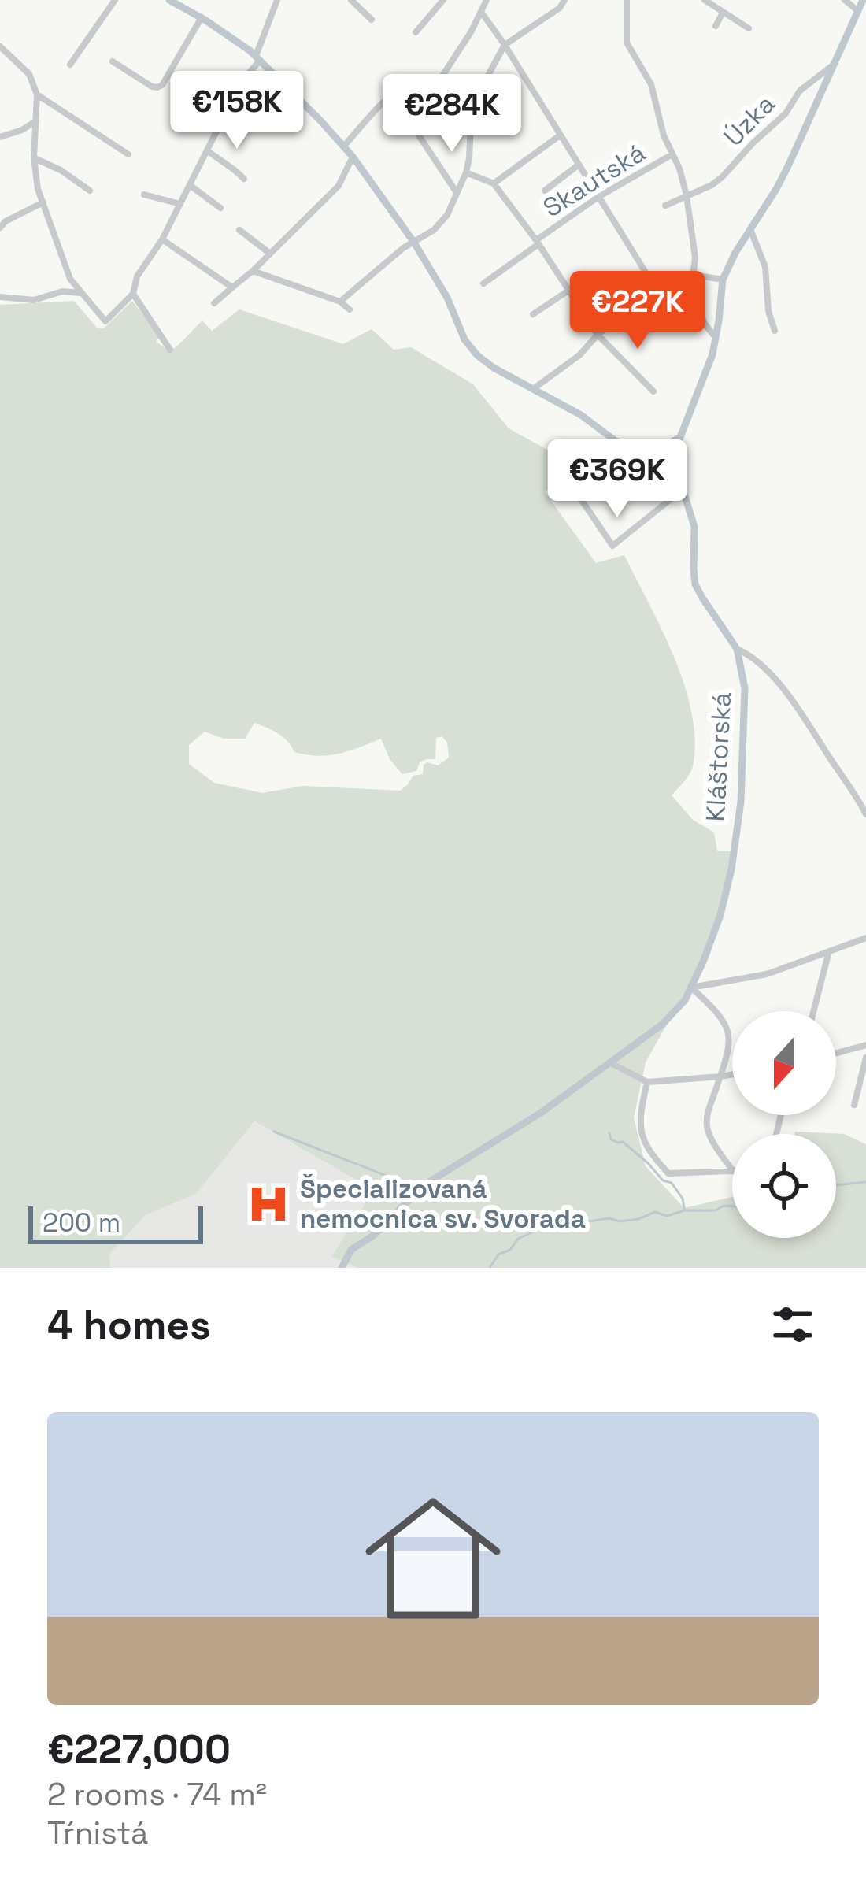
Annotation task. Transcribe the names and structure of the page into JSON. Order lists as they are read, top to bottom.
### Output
{
  "streets": {
    "street": ["Úzka", "Skautská", "Kláštorská"]
  },
  "crossings": [
    ["Úzka", "Kláštorská"]
  ],
  "places": {
    "hospital": ["Špecializovaná nemocnica sv. Svorada"]
  },
  "scale_bar": "200 m",
  "north": "bottom",
  "page": {
    "price": [
      "€158K",
      "€284K",
      "€227K",
      "€369K"
    ],
    "scale": "200 m",
    "heading": "4 homes",
    "list": [
      {
        "name": "€227,000",
        "note": "2 rooms · 74 m² · Tŕnistá"
      }
    ]
  }
}
